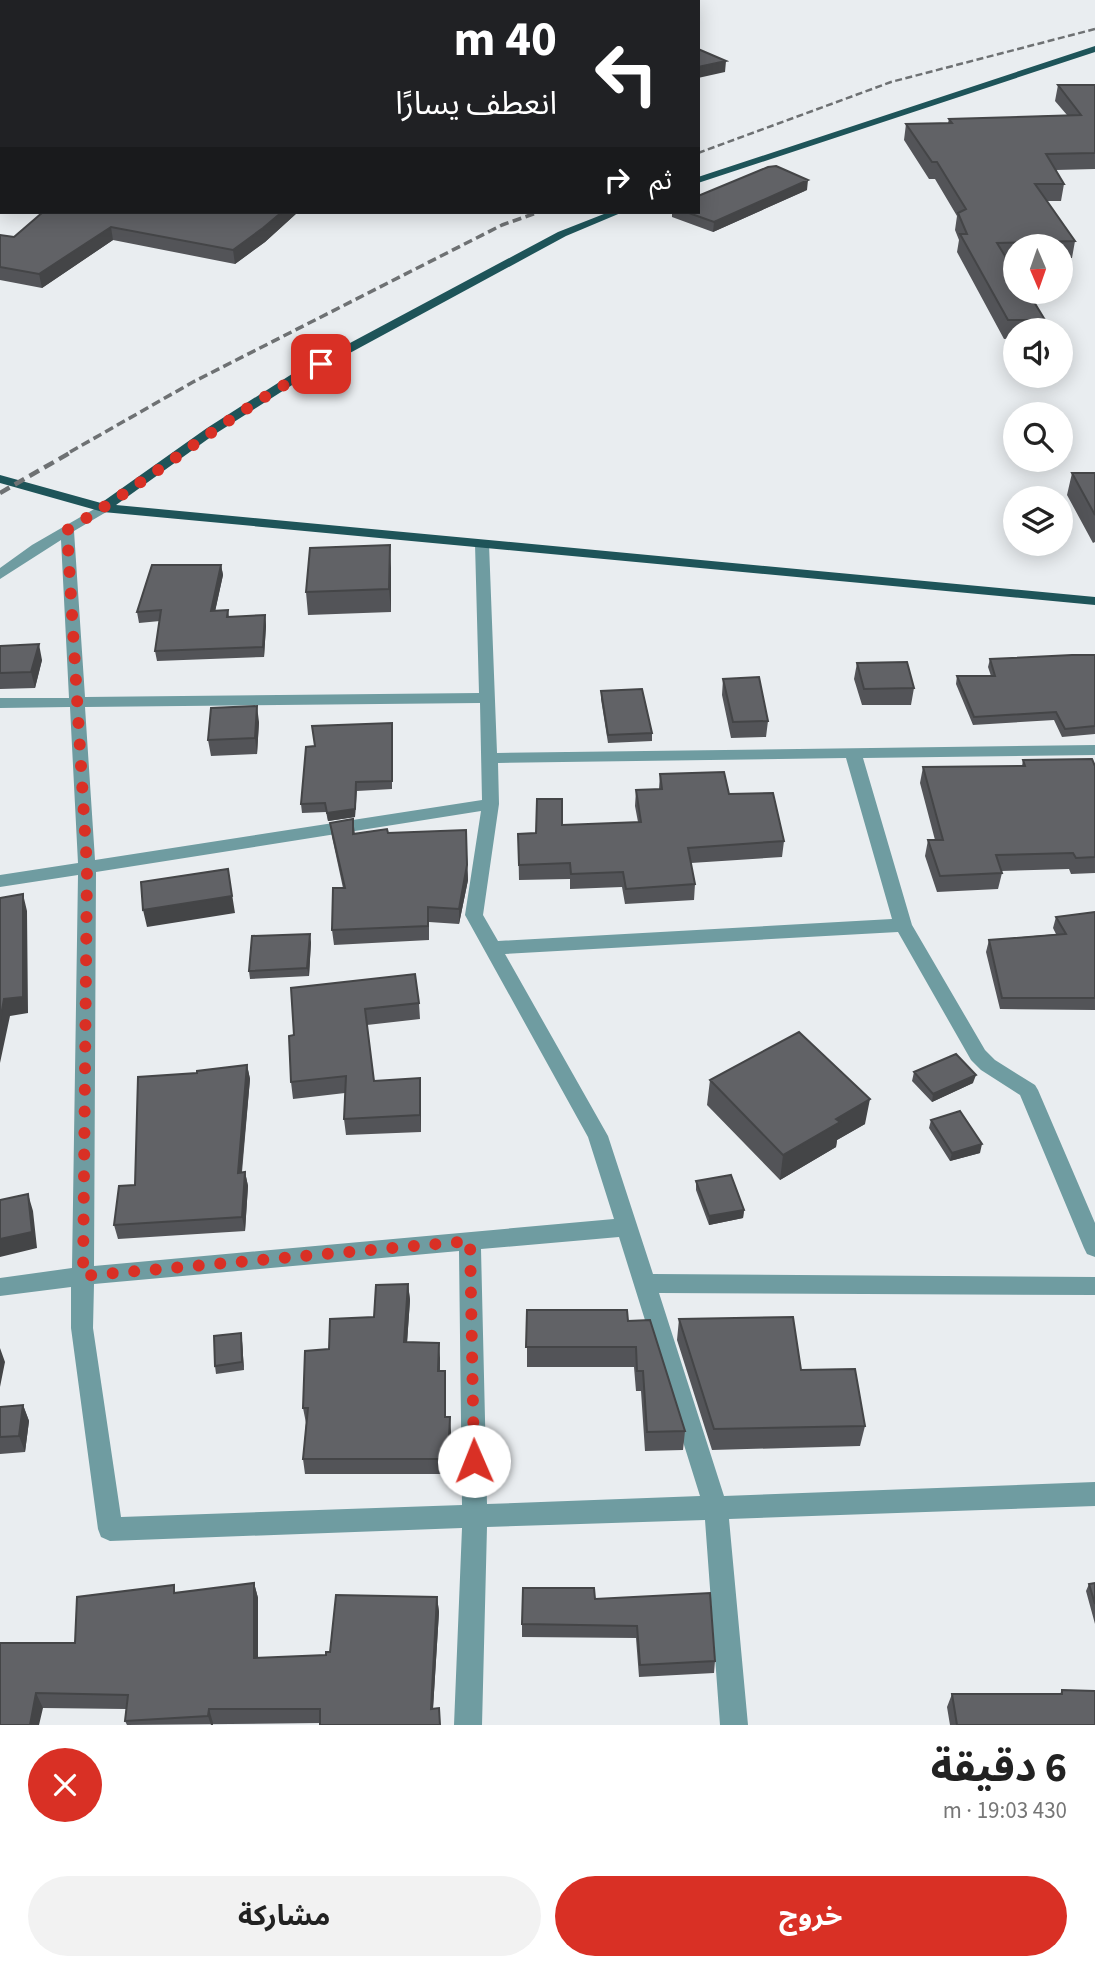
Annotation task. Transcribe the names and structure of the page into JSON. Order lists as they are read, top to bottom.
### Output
{
  "north": "bottom",
  "page": {
    "turn": ["40 m", "انعطف يسارًا"],
    "then": "ثم",
    "heading": ["6 دقيقة", "430 m · 19:03"],
    "buttons": ["خروج", "مشاركة"]
  }
}
